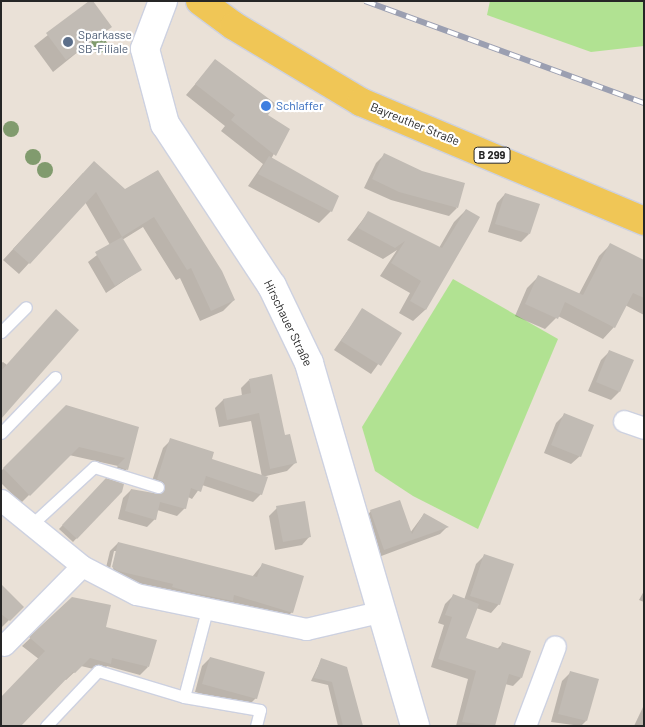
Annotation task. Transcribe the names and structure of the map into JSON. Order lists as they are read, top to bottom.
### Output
{
  "streets": {
    "main road": ["Bayreuther Straße", "B 299"],
    "street": ["Hirschauer Straße"]
  },
  "places": ["Sparkasse SB-Filiale", "Schlaffer"]
}
